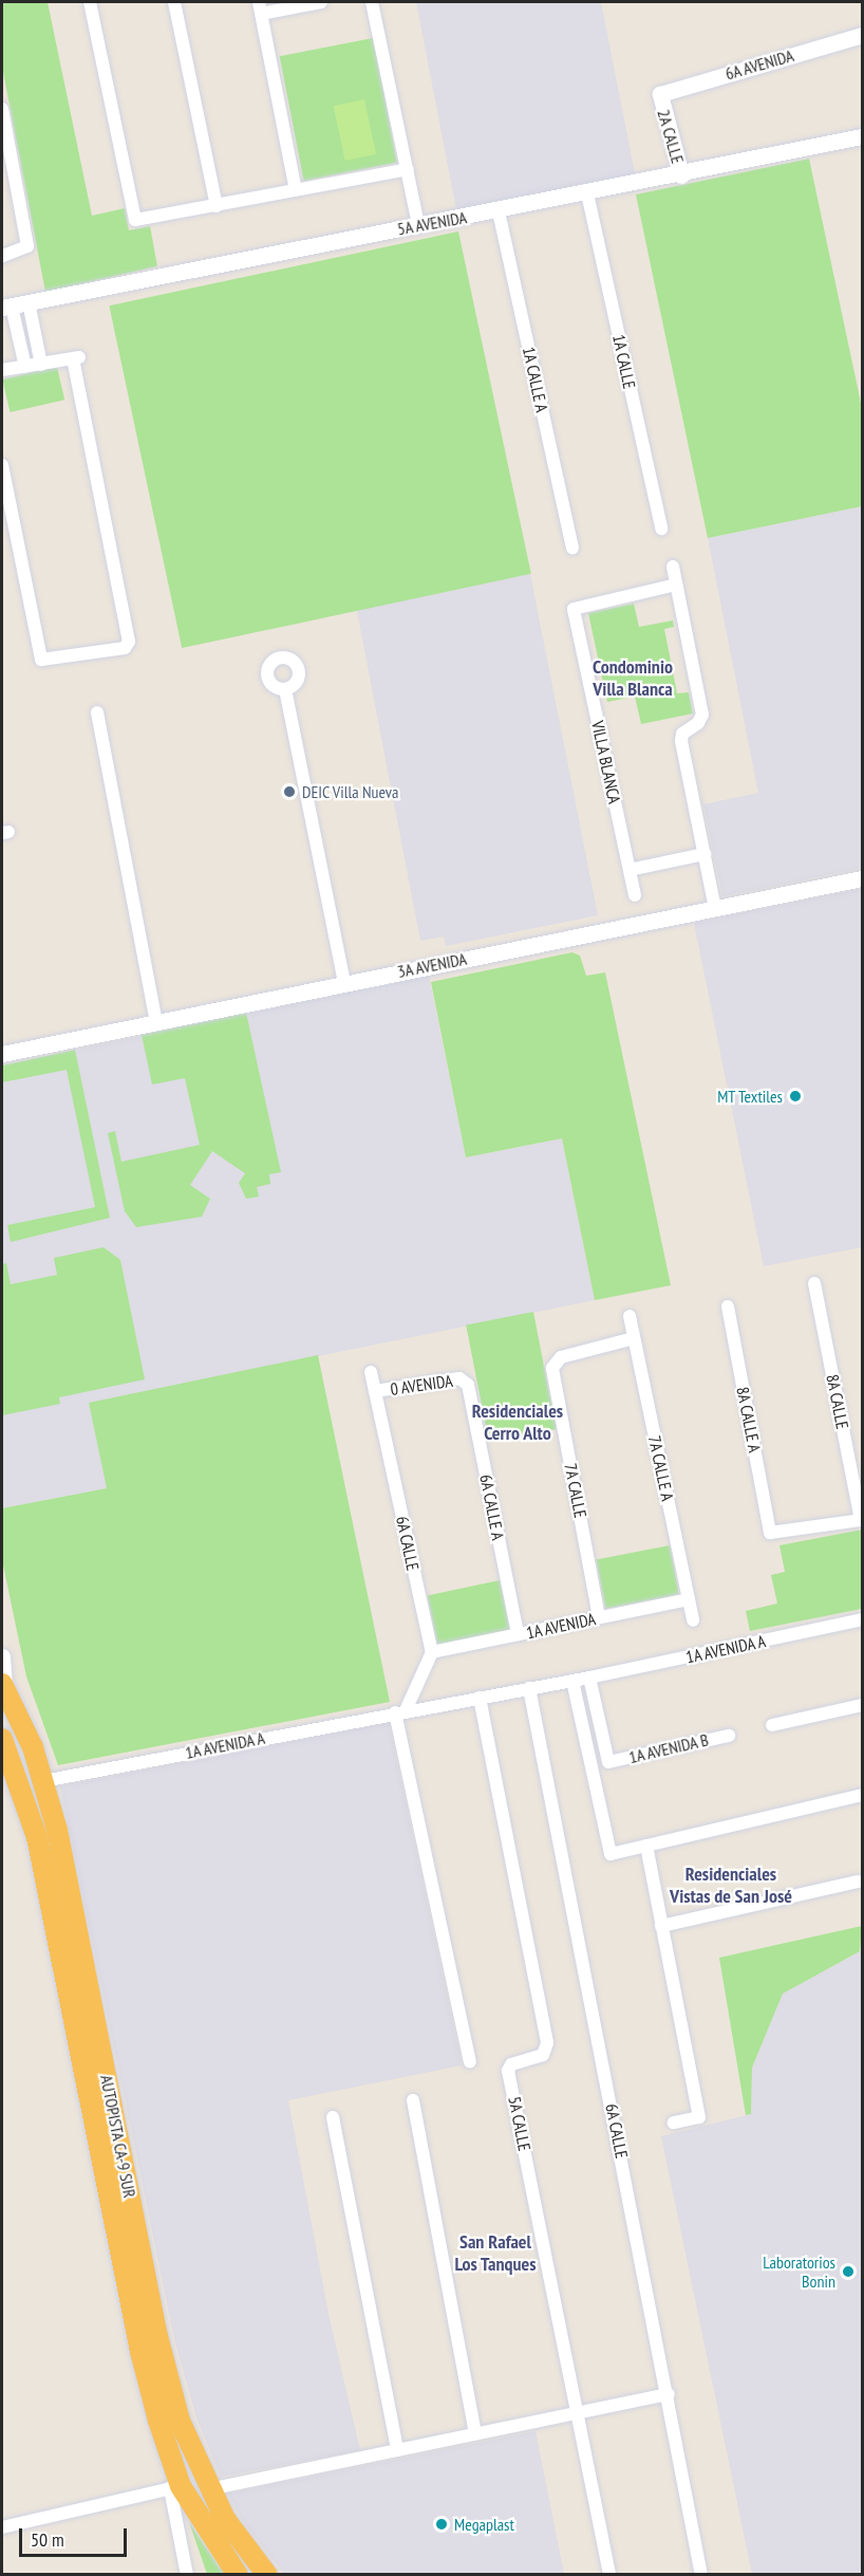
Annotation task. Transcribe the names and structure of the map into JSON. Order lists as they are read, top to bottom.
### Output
{
  "streets": {
    "highway": ["AUTOPISTA CA-9 SUR"],
    "street": [
      "6A AVENIDA",
      "2A CALLE",
      "5A AVENIDA",
      "1A CALLE",
      "1A CALLE A",
      "VILLA BLANCA",
      "3A AVENIDA",
      "0 AVENIDA",
      "8A CALLE",
      "8A CALLE A",
      "7A CALLE A",
      "7A CALLE",
      "6A CALLE A",
      "6A CALLE",
      "1A AVENIDA",
      "1A AVENIDA A",
      "1A AVENIDA B",
      "5A CALLE"
    ]
  },
  "crossings": [
    ["6A AVENIDA", "2A CALLE"],
    ["2A CALLE", "5A AVENIDA"],
    ["5A AVENIDA", "1A CALLE"],
    ["5A AVENIDA", "1A CALLE A"],
    ["0 AVENIDA", "6A CALLE A"],
    ["0 AVENIDA", "6A CALLE"],
    ["8A CALLE", "8A CALLE A"],
    ["7A CALLE A", "7A CALLE"],
    ["7A CALLE A", "1A AVENIDA"],
    ["7A CALLE", "1A AVENIDA"],
    ["6A CALLE A", "1A AVENIDA"],
    ["6A CALLE", "1A AVENIDA"],
    ["6A CALLE", "1A AVENIDA A"],
    ["1A AVENIDA A", "1A AVENIDA B"],
    ["1A AVENIDA A", "5A CALLE"],
    ["1A AVENIDA A", "AUTOPISTA CA-9 SUR"]
  ],
  "districts": [
    "Condominio Villa Blanca",
    "Residenciales Cerro Alto",
    "Residenciales Vistas de San José",
    "San Rafael Los Tanques"
  ],
  "places": [
    "DEIC Villa Nueva",
    "MT Textiles",
    "Laboratorios Bonin",
    "Megaplast"
  ],
  "scale_bar": "50 m"
}
